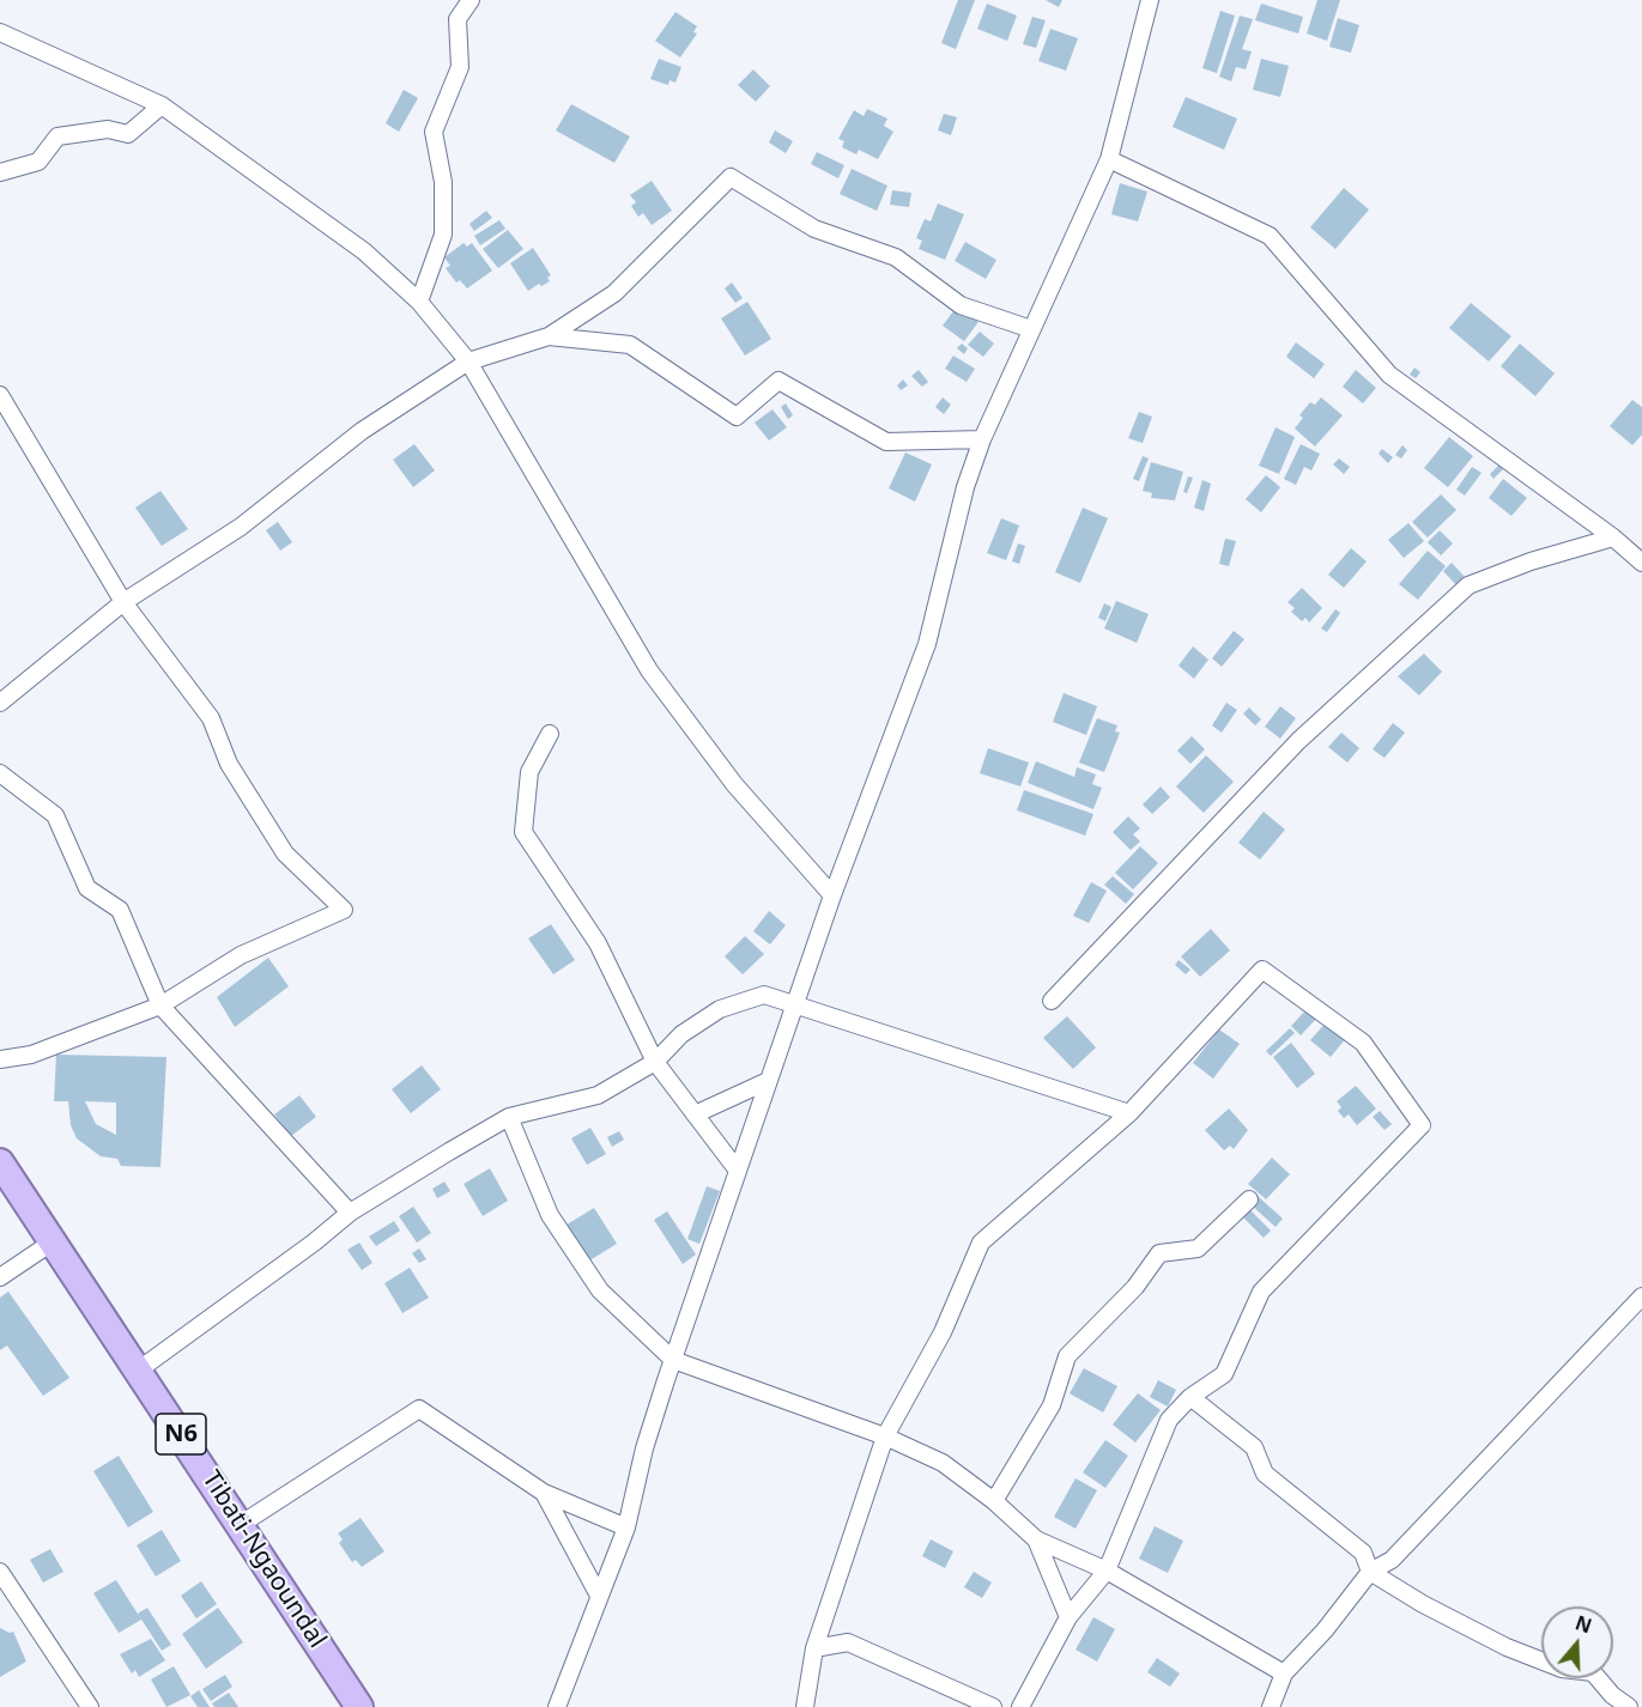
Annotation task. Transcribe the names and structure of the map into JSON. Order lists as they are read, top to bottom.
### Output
{
  "streets": {
    "highway": ["N6", "Tibati-Ngaoundal"]
  },
  "north": "top"
}
